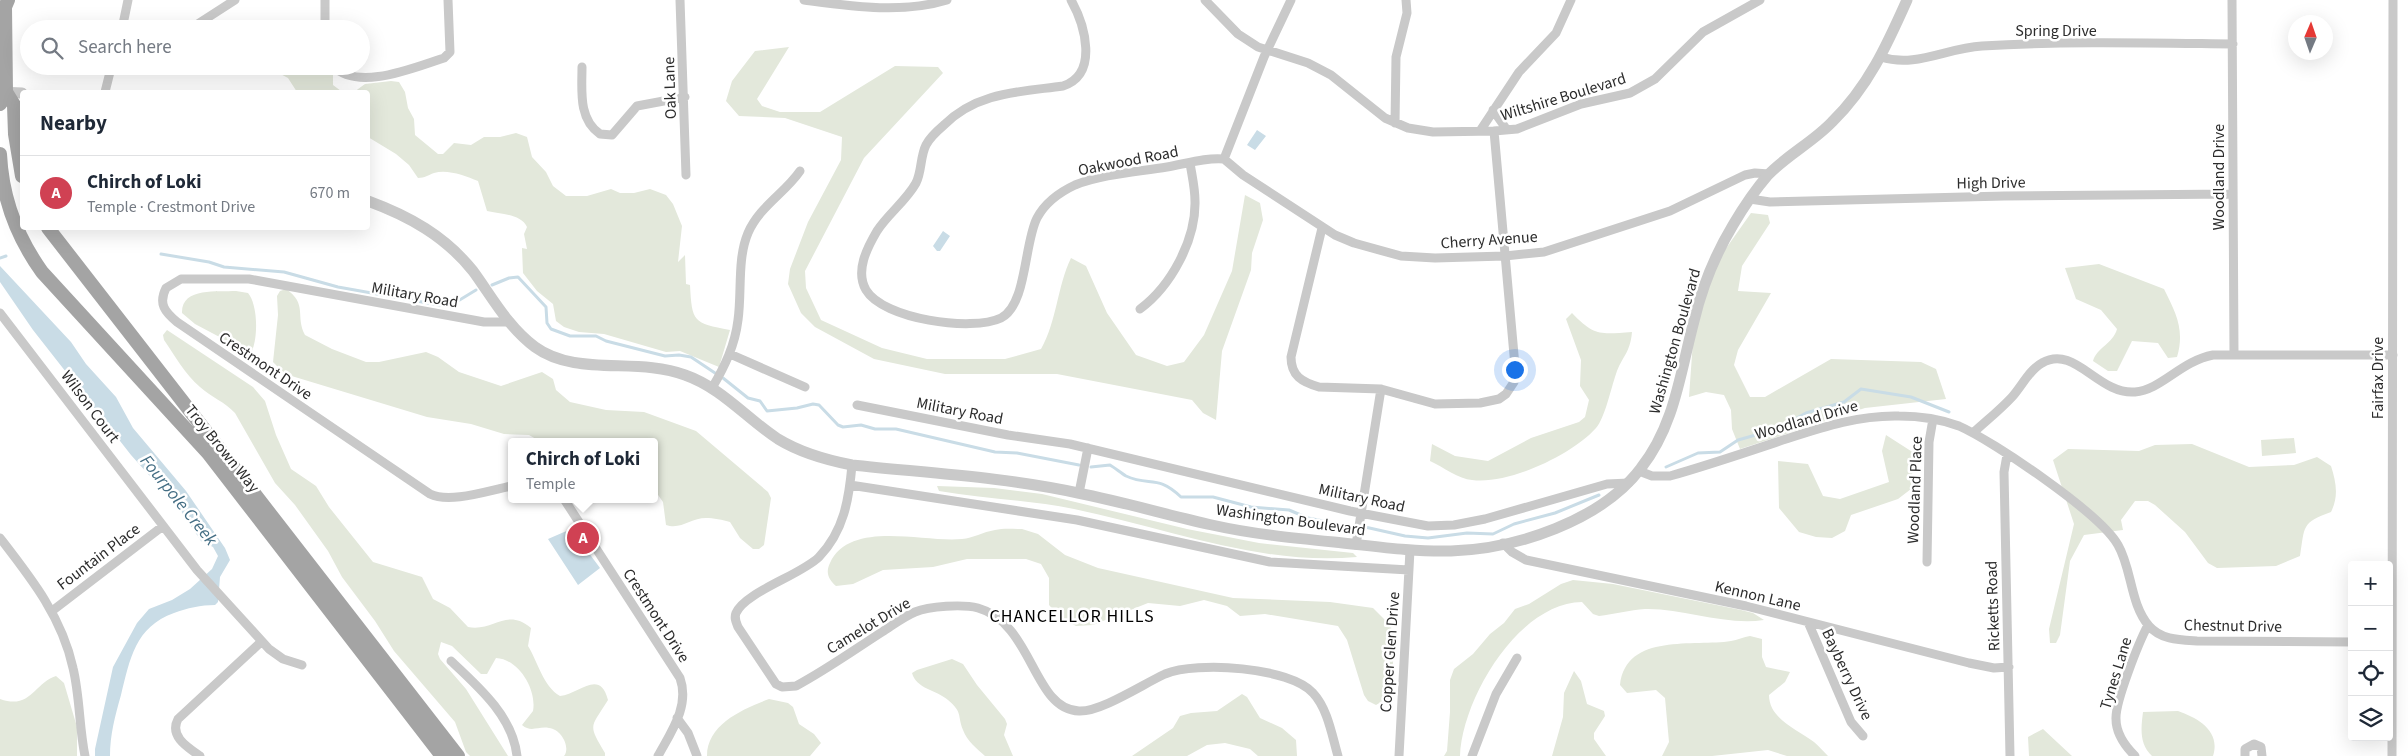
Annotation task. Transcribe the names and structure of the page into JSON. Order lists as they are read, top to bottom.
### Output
{
  "streets": {
    "main road": ["Troy Brown Way"],
    "street": [
      "Spring Drive",
      "Oak Lane",
      "Wiltshire Boulevard",
      "Oakwood Road",
      "Woodland Drive",
      "High Drive",
      "Cherry Avenue",
      "Military Road",
      "Washington Boulevard",
      "Crestmont Drive",
      "Fairfax Drive",
      "Wilson Court",
      "Woodland Place",
      "Fountain Place",
      "Kennon Lane",
      "Ricketts Road",
      "Camelot Drive",
      "Chestnut Drive",
      "Copper Glen Drive",
      "Tynes Lane",
      "Bayberry Drive"
    ]
  },
  "crossings": [
    ["Spring Drive", "Woodland Drive"],
    ["Spring Drive", "Washington Boulevard"],
    ["Oakwood Road", "Cherry Avenue"],
    ["Woodland Drive", "High Drive"],
    ["Woodland Drive", "Washington Boulevard"],
    ["Woodland Drive", "Woodland Place"],
    ["High Drive", "Washington Boulevard"],
    ["Cherry Avenue", "Washington Boulevard"],
    ["Military Road", "Washington Boulevard"],
    ["Military Road", "Crestmont Drive"],
    ["Washington Boulevard", "Kennon Lane"],
    ["Washington Boulevard", "Camelot Drive"],
    ["Washington Boulevard", "Copper Glen Drive"],
    ["Wilson Court", "Fountain Place"],
    ["Kennon Lane", "Ricketts Road"],
    ["Kennon Lane", "Bayberry Drive"],
    ["Chestnut Drive", "Tynes Lane"]
  ],
  "districts": ["CHANCELLOR HILLS"],
  "water": ["Fourpole Creek"],
  "north": "top",
  "page": {
    "search": "Search here",
    "heading": "Nearby",
    "list": [
      {
        "mark": "A",
        "name": "Chirch of Loki",
        "note": "Temple · Crestmont Drive",
        "value": "670 m"
      }
    ],
    "popup": ["Chirch of Loki", "Temple"],
    "pins": "A",
    "map_buttons": ["+", "−"]
  }
}
